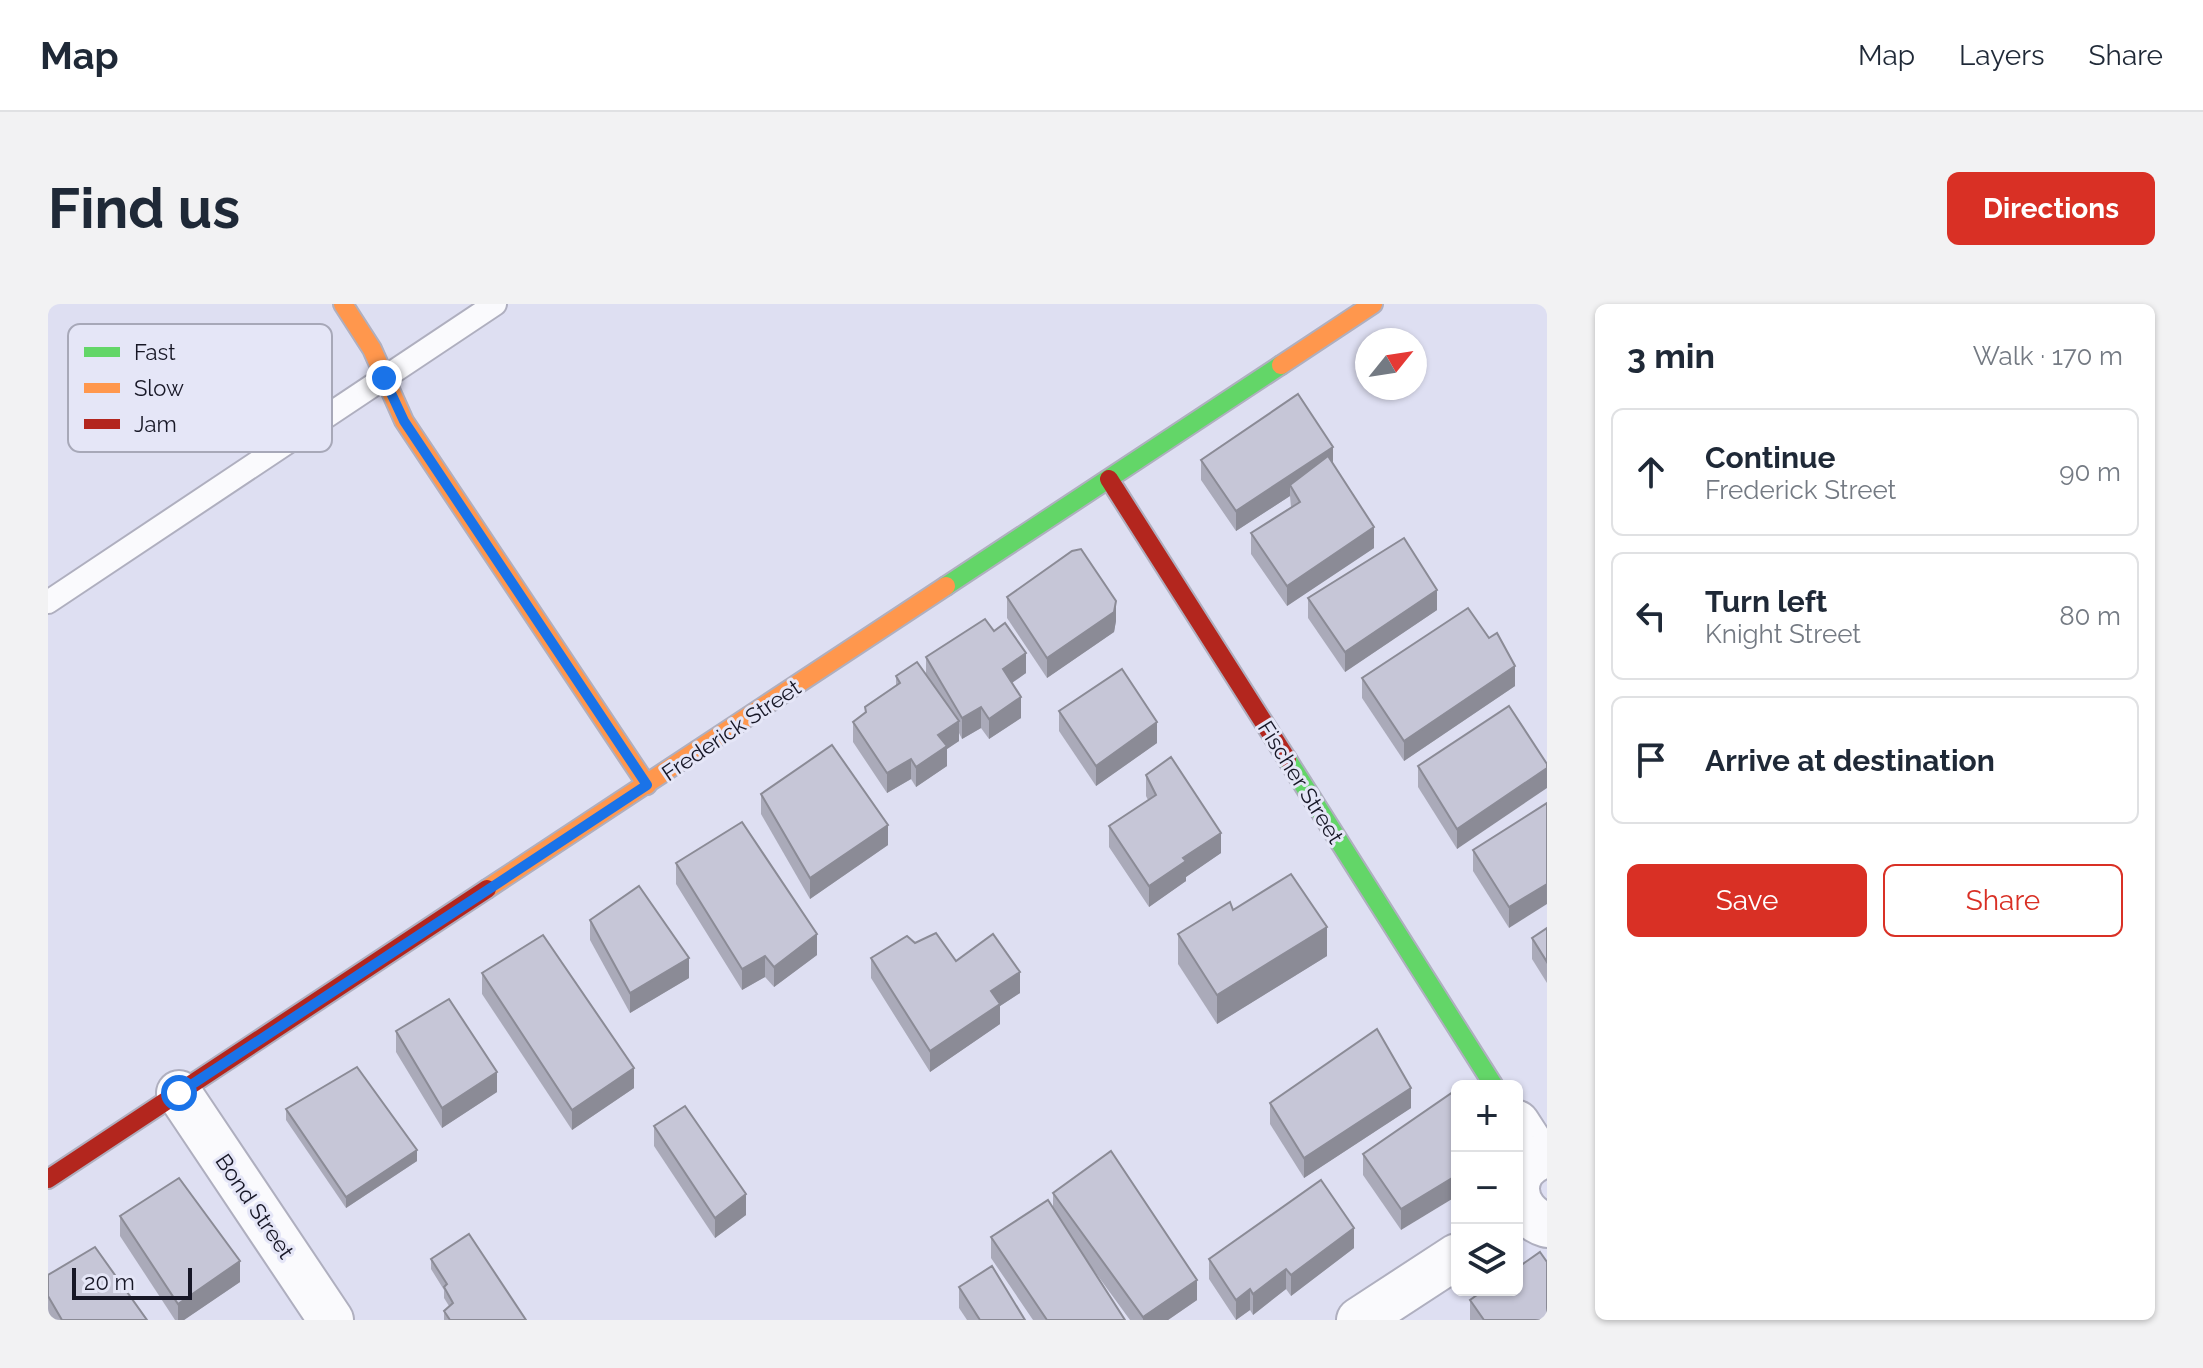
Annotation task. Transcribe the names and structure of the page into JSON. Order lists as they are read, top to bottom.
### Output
{
  "streets": {
    "street": ["Frederick Street", "Fischer Street", "Bond Street"]
  },
  "crossings": [
    ["Frederick Street", "Fischer Street"],
    ["Frederick Street", "Bond Street"]
  ],
  "legend": ["Fast", "Slow", "Jam"],
  "scale_bar": "20 m",
  "north": "top right",
  "page": {
    "header": "Map",
    "nav": ["Map", "Layers", "Share"],
    "buttons": [
      "Directions",
      ["Save", "Share"]
    ],
    "title": "Find us",
    "heading": ["3 min", "Walk · 170 m"],
    "list": [
      ["Continue", "Frederick Street", "90 m"],
      ["Turn left", "Knight Street", "80 m"],
      "Arrive at destination"
    ],
    "map_buttons": ["+", "−"],
    "scale": "20 m"
  }
}
